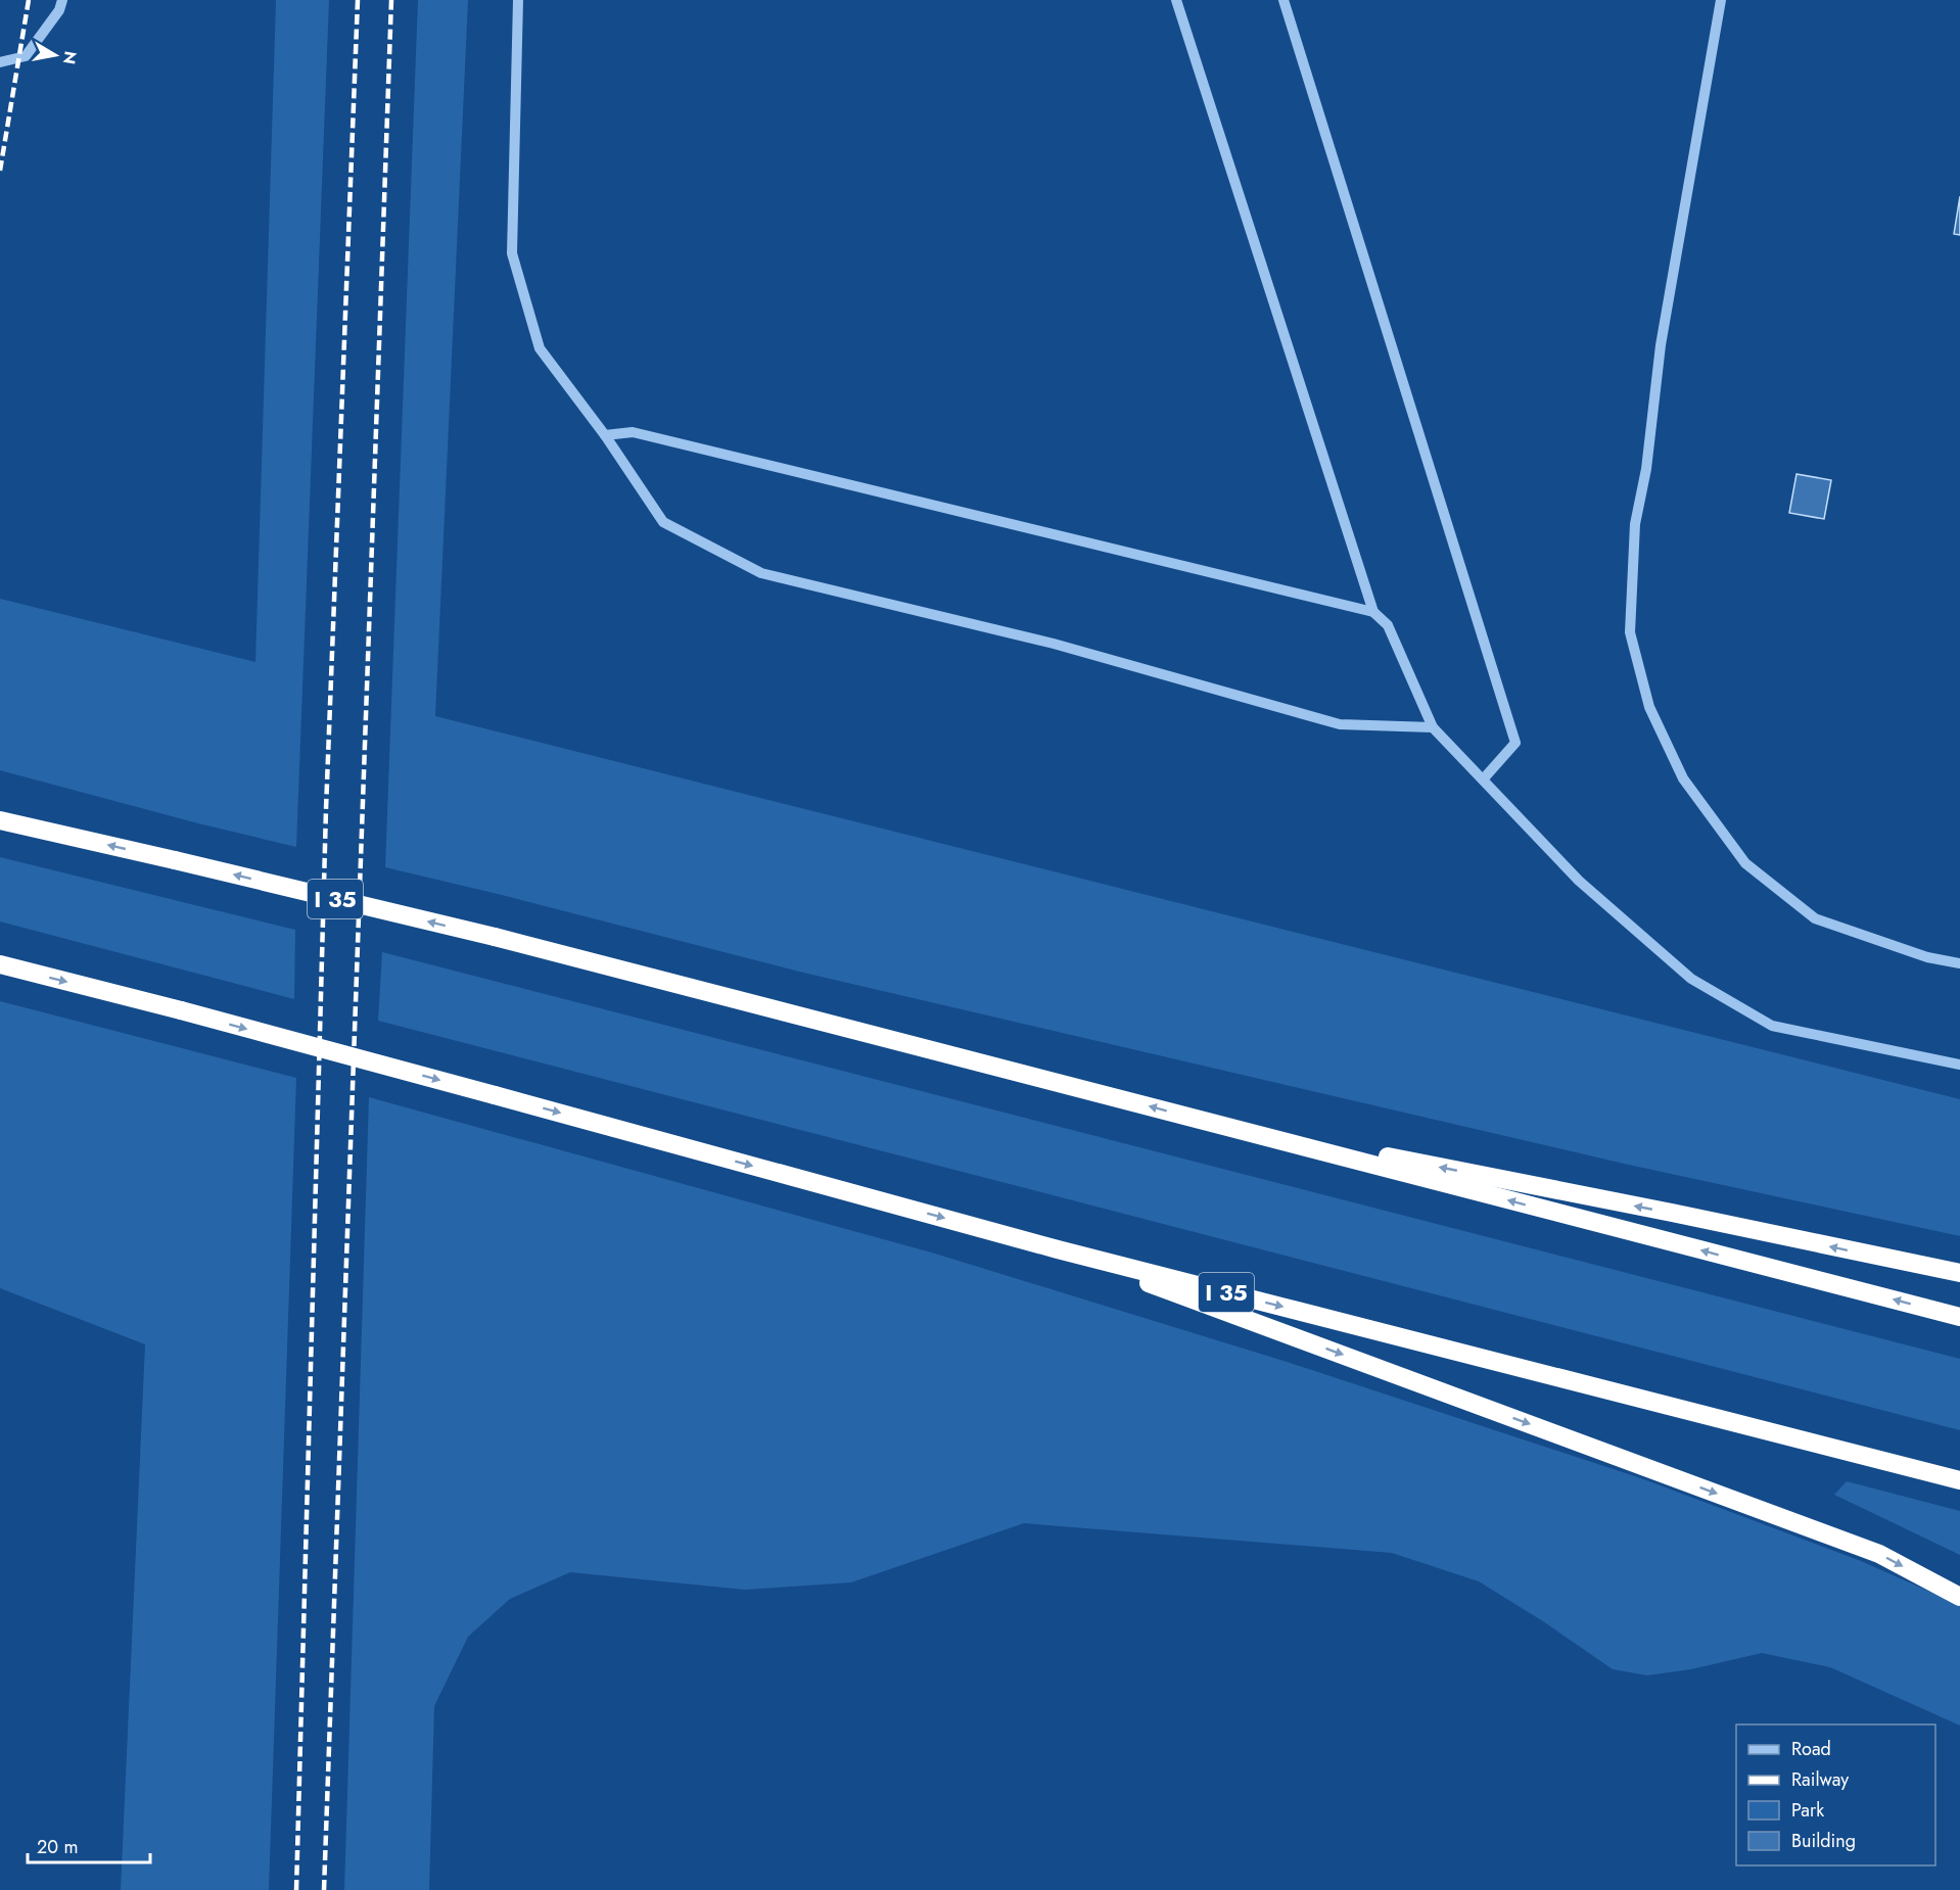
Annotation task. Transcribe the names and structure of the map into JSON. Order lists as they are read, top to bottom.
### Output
{
  "streets": {
    "highway": ["I 35"]
  },
  "legend": [
    "Road",
    "Railway",
    "Park",
    "Building"
  ],
  "scale_bar": "20 m",
  "north": "right"
}
